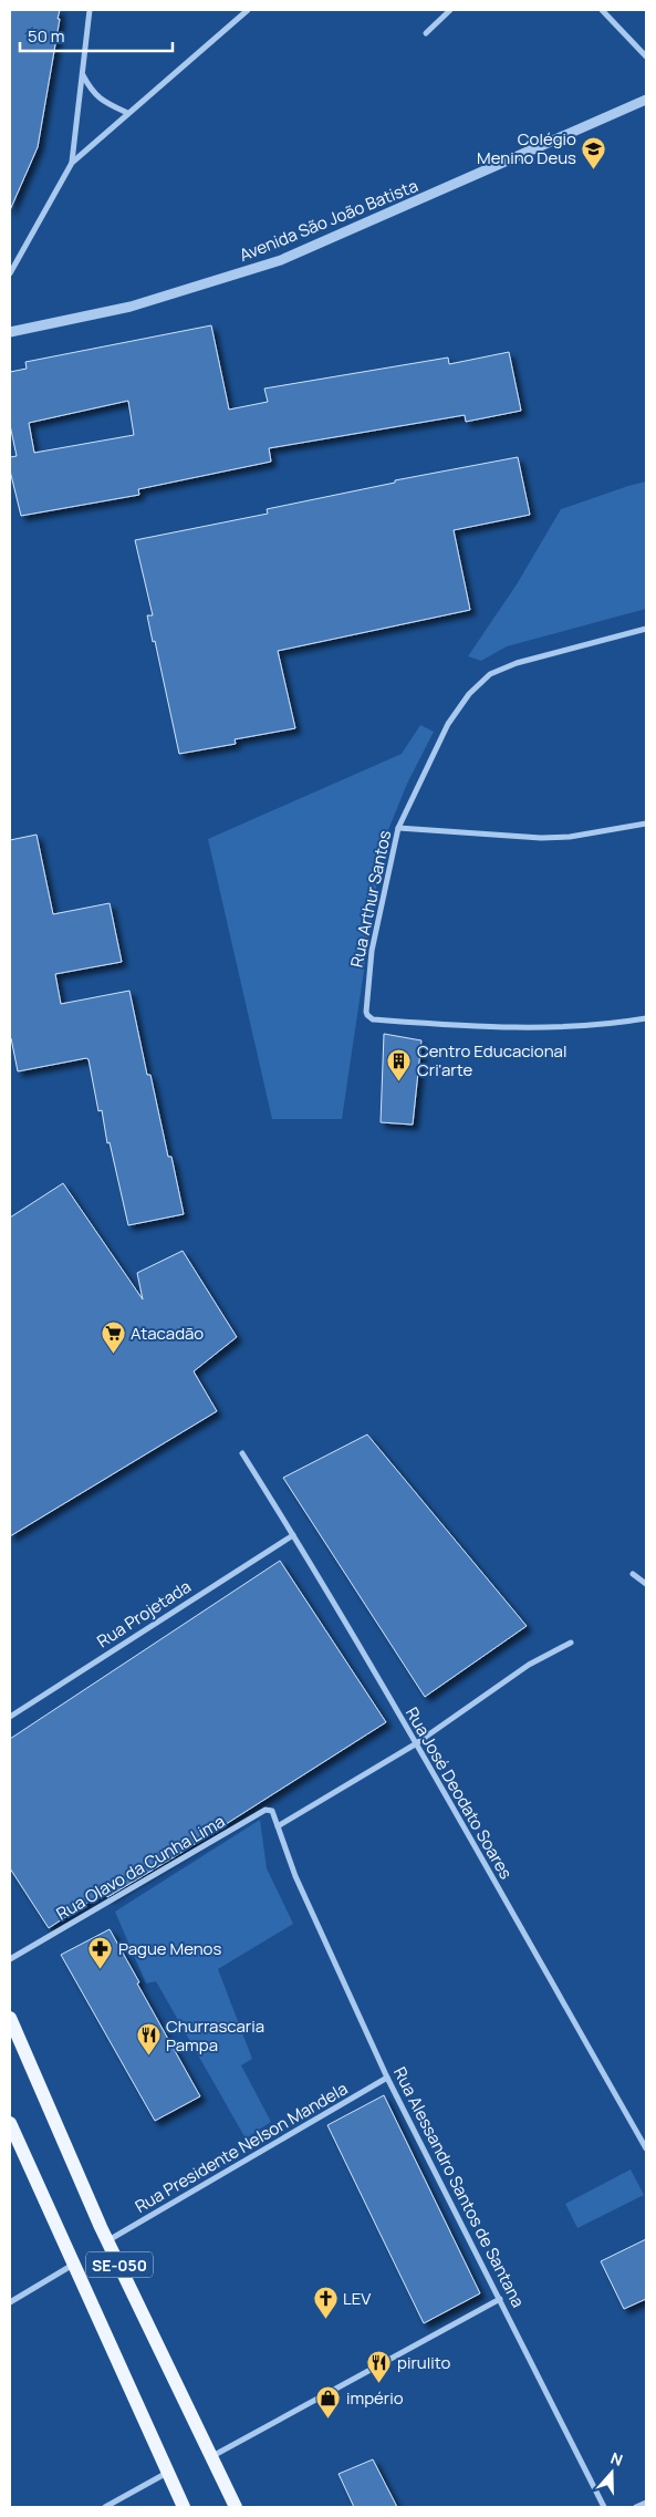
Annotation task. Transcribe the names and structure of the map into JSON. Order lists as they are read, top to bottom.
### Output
{
  "streets": {
    "main road": ["SE-050"],
    "street": [
      "Avenida São João Batista",
      "Rua Arthur Santos",
      "Rua Projetada",
      "Rua José Deodato Soares",
      "Rua Olavo da Cunha Lima",
      "Rua Presidente Nelson Mandela",
      "Rua Alessandro Santos de Santana"
    ]
  },
  "crossings": [
    ["Rua Projetada", "Rua José Deodato Soares"],
    ["Rua Olavo da Cunha Lima", "Rua Alessandro Santos de Santana"],
    ["Rua Presidente Nelson Mandela", "Rua Alessandro Santos de Santana"],
    ["Rua Presidente Nelson Mandela", "SE-050"]
  ],
  "places": {
    "school or university": ["Colégio Menino Deus"],
    "building": ["Centro Educacional Cri'arte"],
    "supermarket": ["Atacadão"],
    "pharmacy": ["Pague Menos"],
    "restaurant": ["Churrascaria Pampa", "pirulito"],
    "church": ["LEV"],
    "shop": ["império"]
  },
  "scale_bar": "50 m",
  "north": "top"
}
